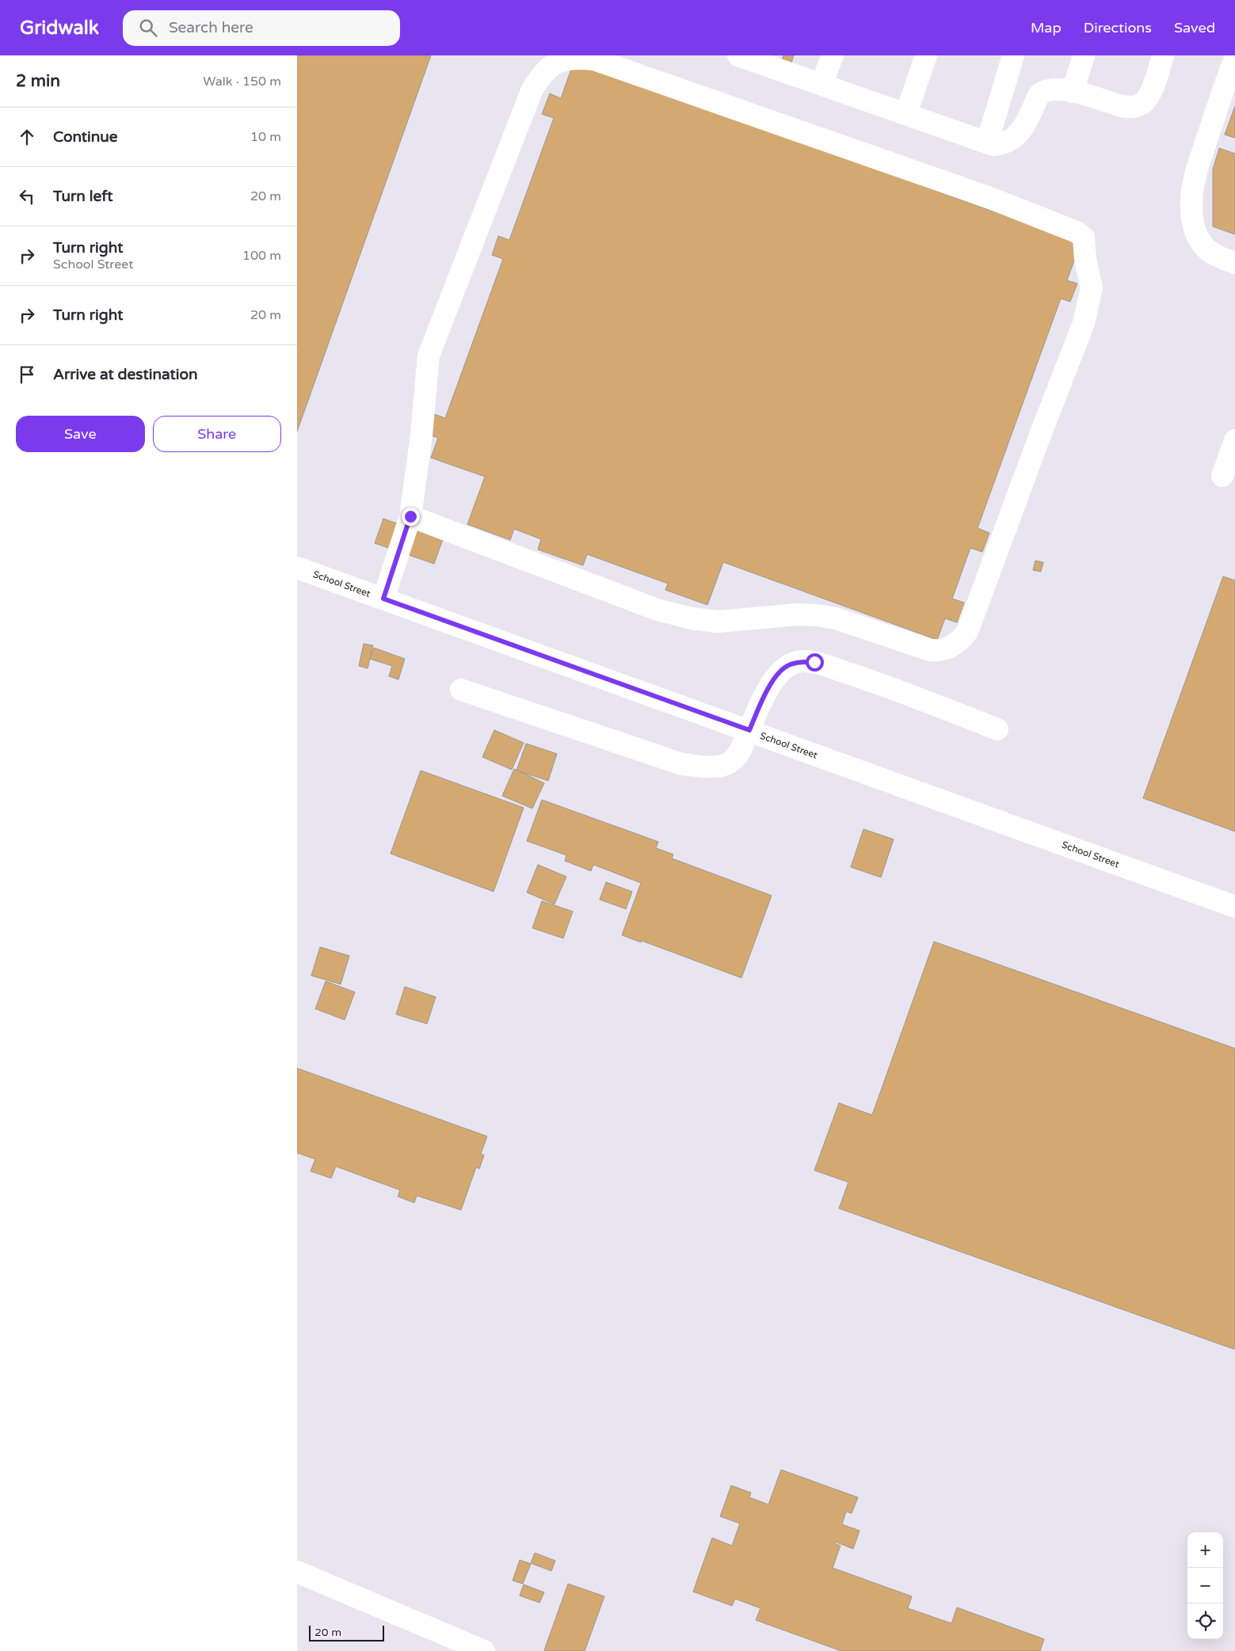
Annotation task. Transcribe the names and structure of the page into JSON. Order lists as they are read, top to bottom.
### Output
{
  "streets": {
    "street": ["School Street"]
  },
  "scale_bar": "20 m",
  "page": {
    "header": "Gridwalk",
    "search": "Search here",
    "nav": ["Map", "Directions", "Saved"],
    "heading": ["2 min", "Walk · 150 m"],
    "list": [
      ["Continue", "10 m"],
      ["Turn left", "20 m"],
      ["Turn right", "School Street", "100 m"],
      ["Turn right", "20 m"],
      "Arrive at destination"
    ],
    "buttons": ["Save", "Share"],
    "map_buttons": ["+", "−"],
    "scale": "20 m"
  }
}
